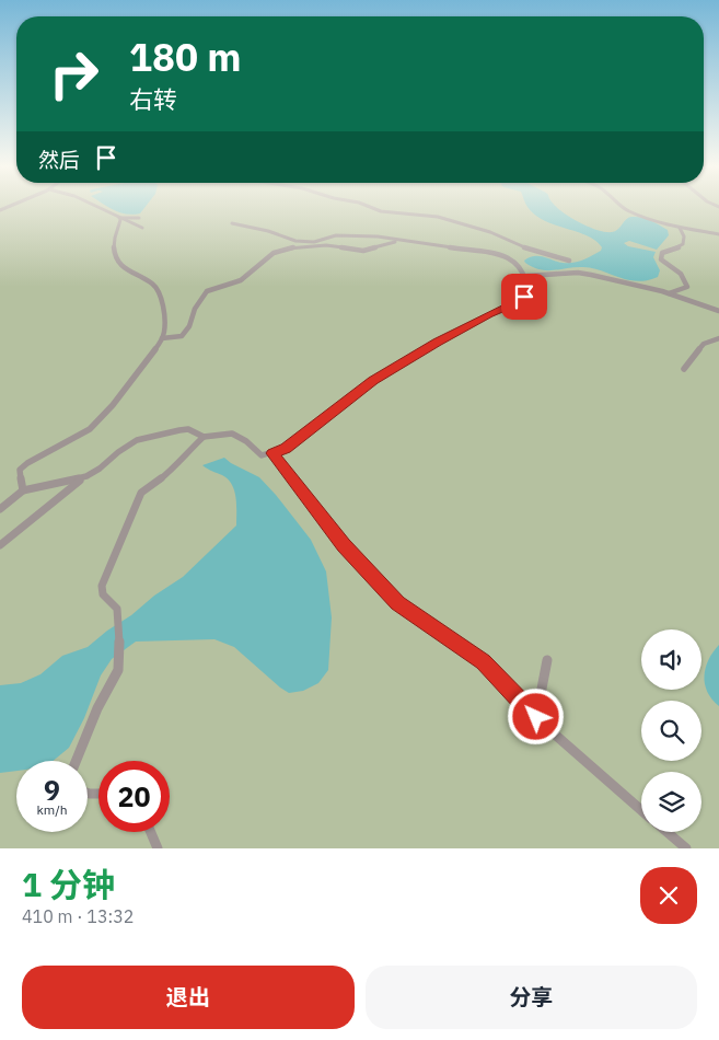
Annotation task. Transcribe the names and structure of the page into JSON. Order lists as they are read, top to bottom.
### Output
{
  "page": {
    "turn": ["180 m", "右转"],
    "then": "然后",
    "speed": "9 km/h",
    "limit": "20",
    "heading": ["1 分钟", "410 m · 13:32"],
    "buttons": ["退出", "分享"]
  }
}
